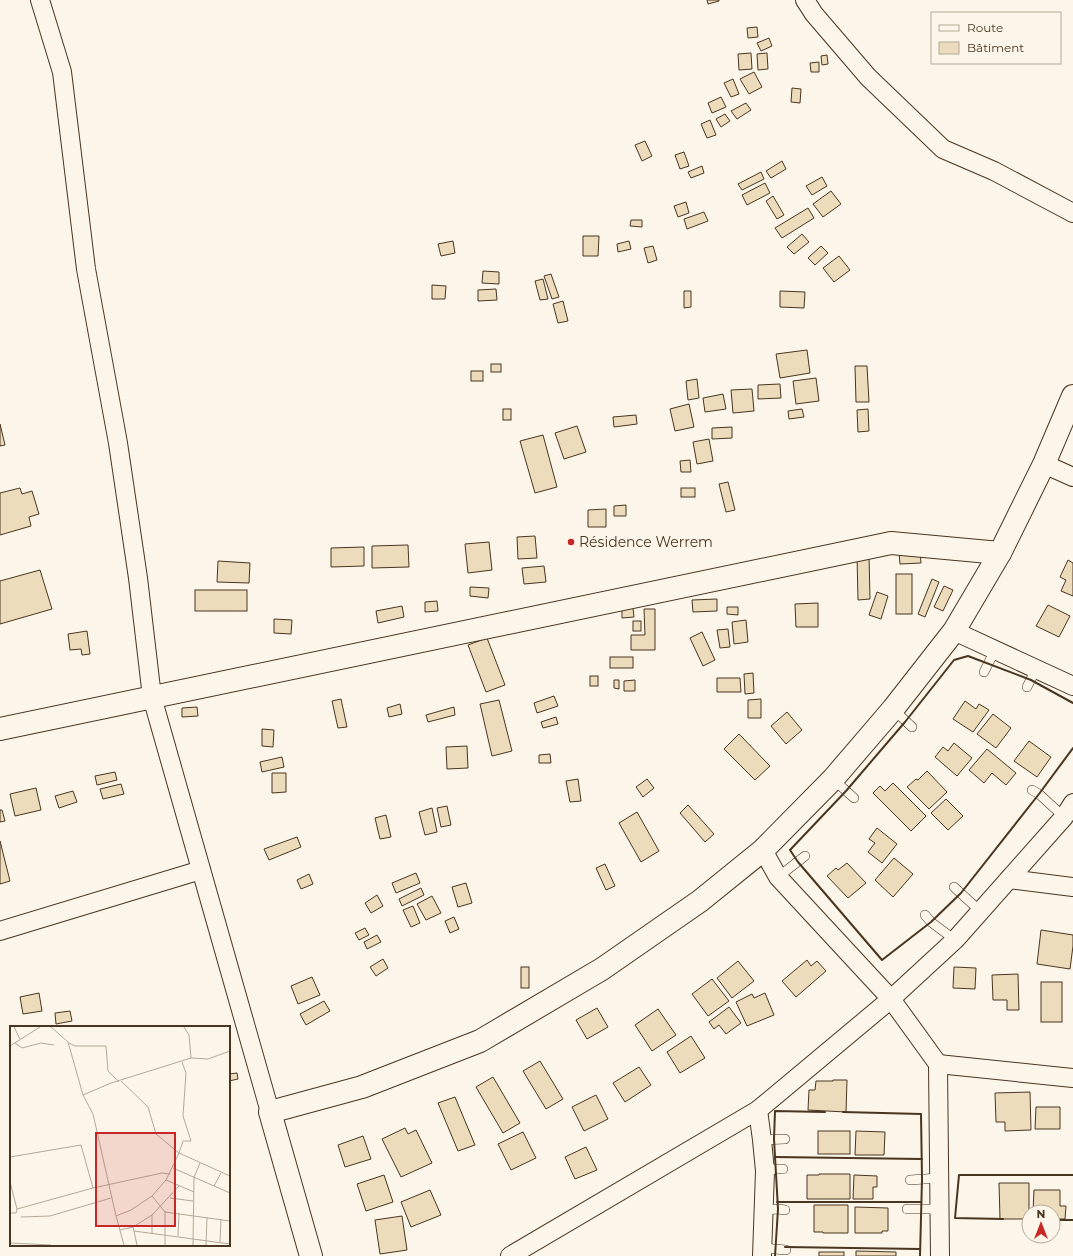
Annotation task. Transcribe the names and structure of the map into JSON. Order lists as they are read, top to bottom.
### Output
{
  "places": ["Résidence Werrem"],
  "legend": ["Route", "Bâtiment"],
  "north": "top"
}
